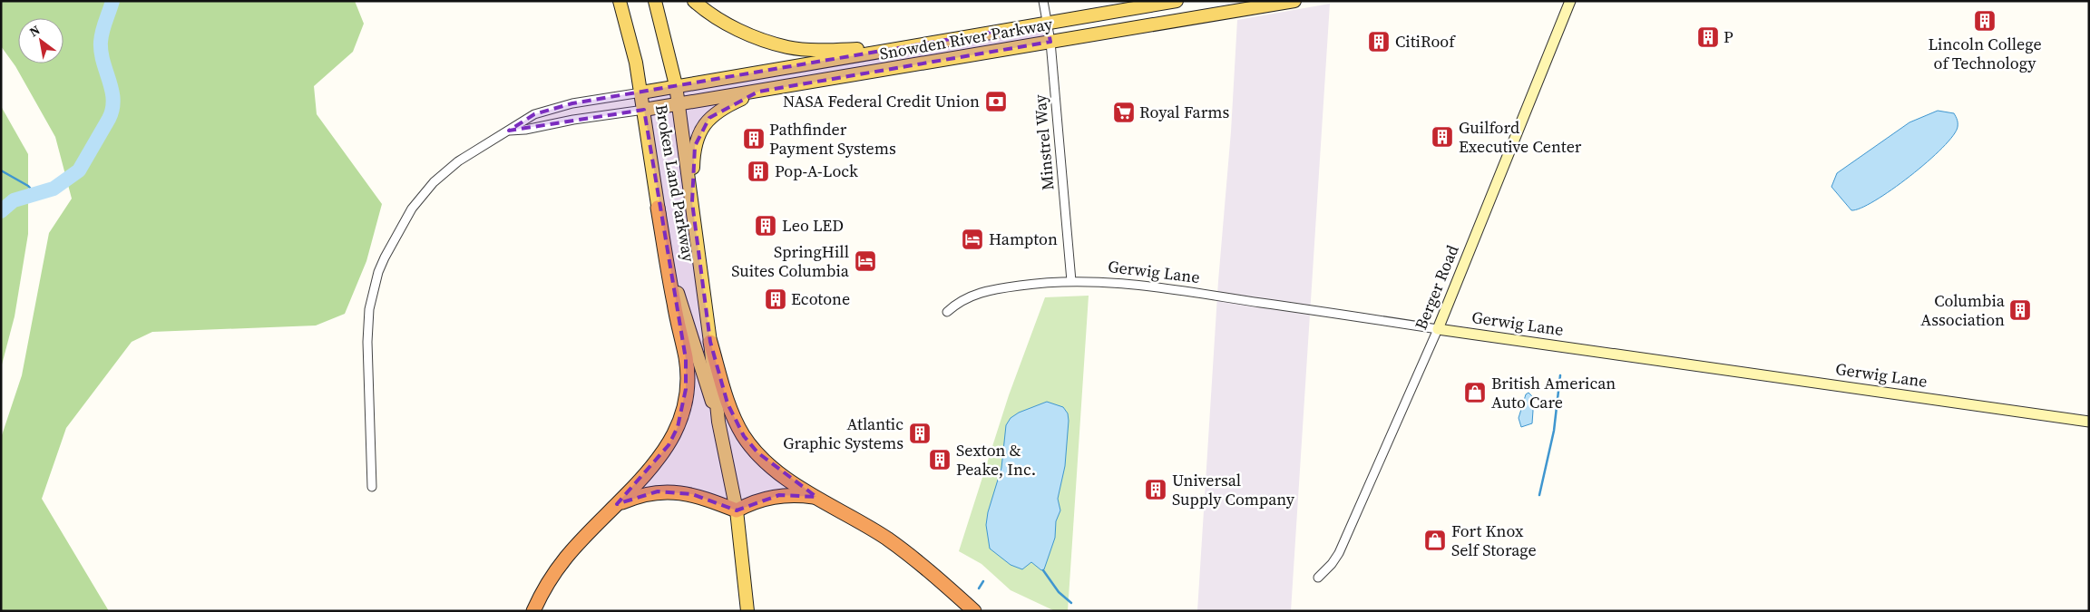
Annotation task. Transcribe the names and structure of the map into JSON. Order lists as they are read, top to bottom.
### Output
{
  "streets": {
    "main road": ["Snowden River Parkway", "Broken Land Parkway"],
    "street": ["Minstrel Way", "Gerwig Lane", "Berger Road"]
  },
  "crossings": [
    ["Snowden River Parkway", "Minstrel Way"],
    ["Snowden River Parkway", "Broken Land Parkway"],
    ["Minstrel Way", "Gerwig Lane"],
    ["Gerwig Lane", "Berger Road"]
  ],
  "places": {
    "building": [
      "Lincoln College of Technology",
      "P",
      "CitiRoof",
      "Guilford Executive Center",
      "Pathfinder Payment Systems",
      "Pop-A-Lock",
      "Leo LED",
      "Ecotone",
      "Columbia Association",
      "Atlantic Graphic Systems",
      "Sexton & Peake, Inc.",
      "Universal Supply Company"
    ],
    "bank": ["NASA Federal Credit Union"],
    "supermarket": ["Royal Farms"],
    "hotel": ["Hampton", "SpringHill Suites Columbia"],
    "shop": ["British American Auto Care", "Fort Knox Self Storage"]
  },
  "north": "top left"
}
